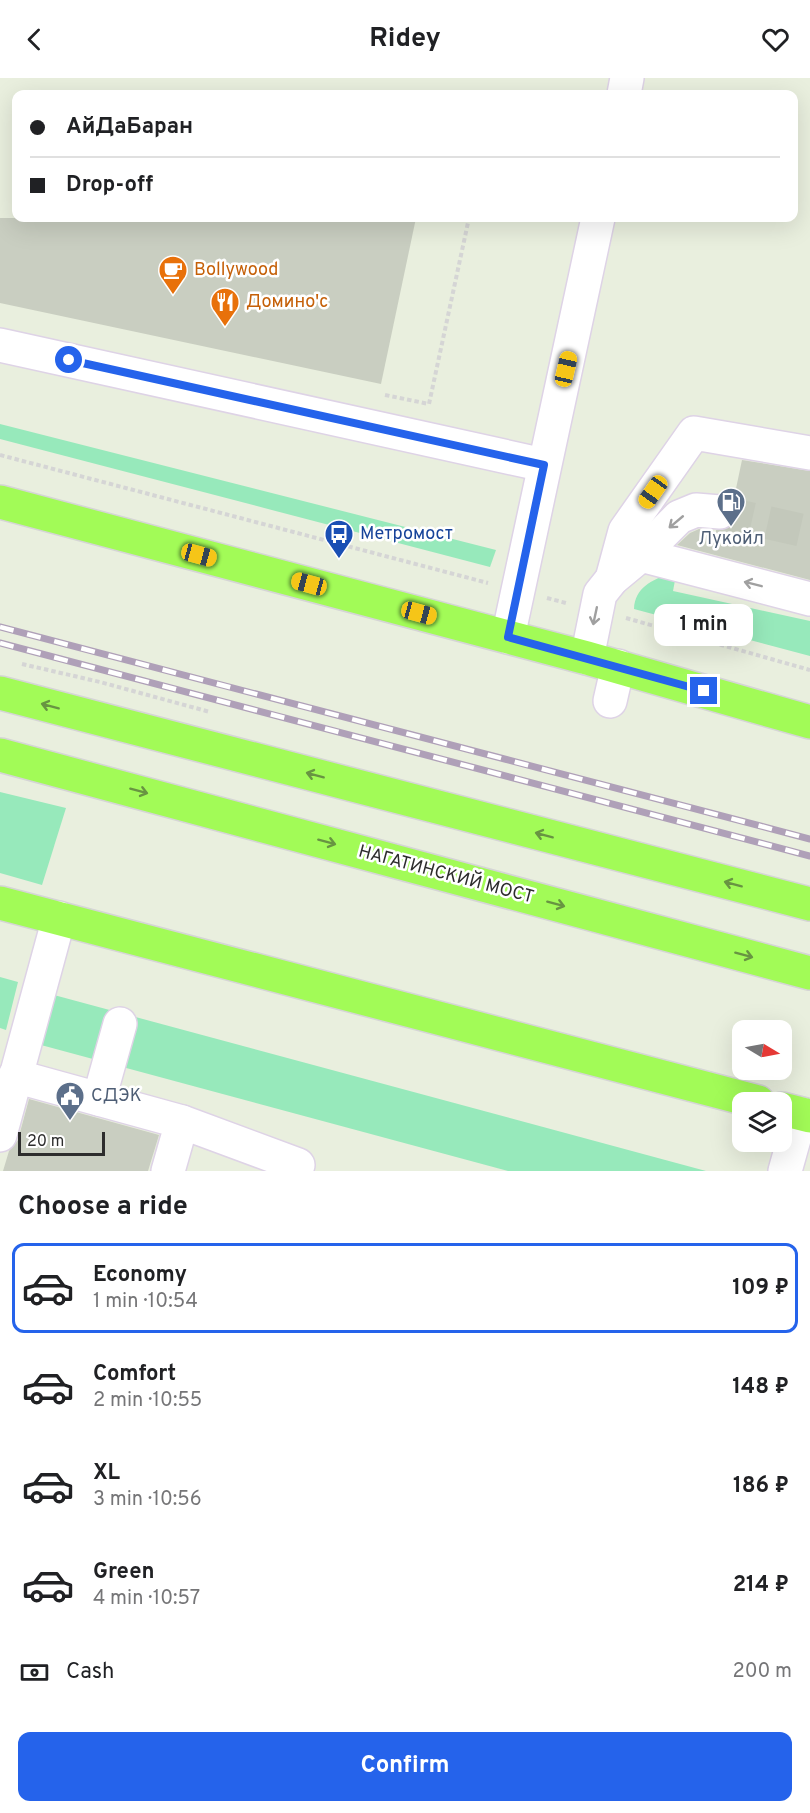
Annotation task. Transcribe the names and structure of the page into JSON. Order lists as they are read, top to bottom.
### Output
{
  "streets": {
    "main road": ["НАГАТИНСКИЙ МОСТ"]
  },
  "places": {
    "cafe": ["Bollywood"],
    "restaurant": ["Домино'c"],
    "fuel station": ["Лукойл"],
    "bus stop": ["Метромост"],
    "public building": ["СДЭК"]
  },
  "scale_bar": "20 m",
  "north": "right",
  "page": {
    "header": "Ridey",
    "banner": ["АйДаБаран", "Drop-off"],
    "bubble": "1 min",
    "scale": "20 m",
    "heading": "Choose a ride",
    "list": [
      {
        "name": "Economy",
        "note": "1 min · 10:54",
        "value": "109 ₽"
      },
      {
        "name": "Comfort",
        "note": "2 min · 10:55",
        "value": "148 ₽"
      },
      {
        "name": "XL",
        "note": "3 min · 10:56",
        "value": "186 ₽"
      },
      {
        "name": "Green",
        "note": "4 min · 10:57",
        "value": "214 ₽"
      }
    ],
    "pay": ["Cash", "200 m"],
    "buttons": "Confirm"
  }
}
